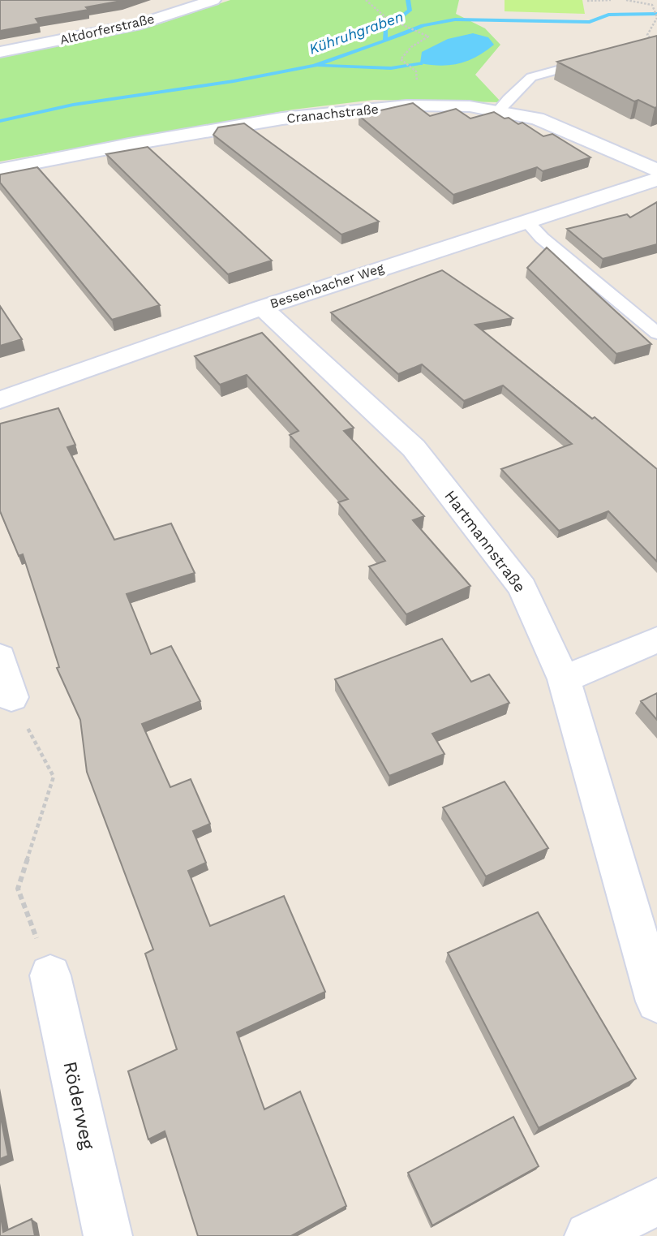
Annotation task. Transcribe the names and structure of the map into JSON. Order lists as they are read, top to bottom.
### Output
{
  "streets": {
    "street": [
      "Altdorferstraße",
      "Cranachstraße",
      "Bessenbacher Weg",
      "Hartmannstraße",
      "Röderweg"
    ]
  },
  "crossings": [
    ["Bessenbacher Weg", "Hartmannstraße"]
  ],
  "water": ["Kühruhgraben"]
}
